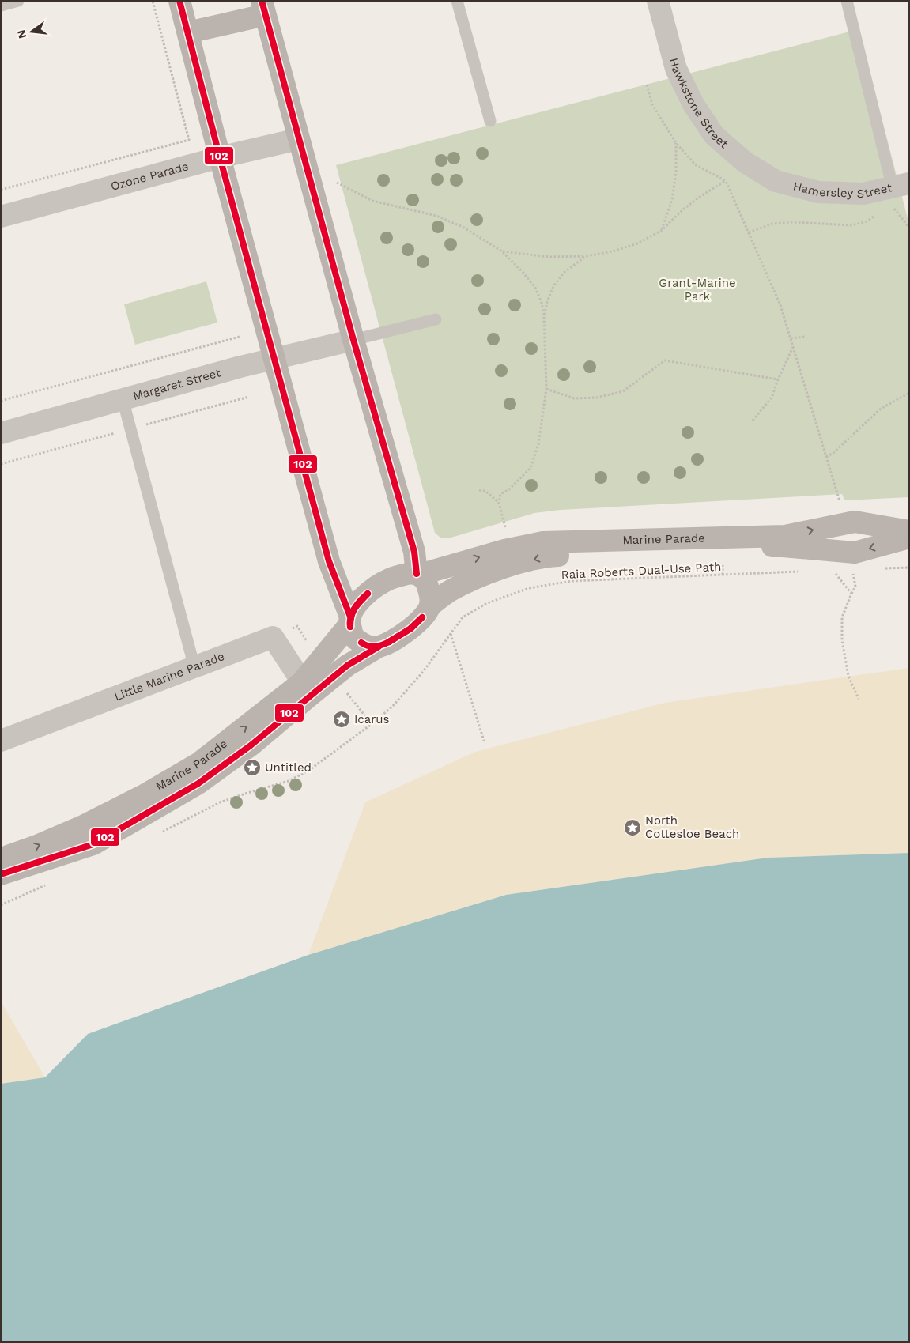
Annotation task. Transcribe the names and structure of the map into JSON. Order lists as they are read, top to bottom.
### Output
{
  "streets": {
    "street": [
      "Hawkstone Street",
      "Ozone Parade",
      "Hamersley Street",
      "Margaret Street",
      "Marine Parade",
      "Little Marine Parade"
    ],
    "path": ["Raia Roberts Dual-Use Path"]
  },
  "crossings": [
    ["Hawkstone Street", "Hamersley Street"],
    ["Marine Parade", "Little Marine Parade"]
  ],
  "parks": ["Grant-Marine Park"],
  "places": {
    "place": ["Icarus", "Untitled", "North Cottesloe Beach"]
  },
  "lines": ["transit line 102"],
  "north": "left"
}
